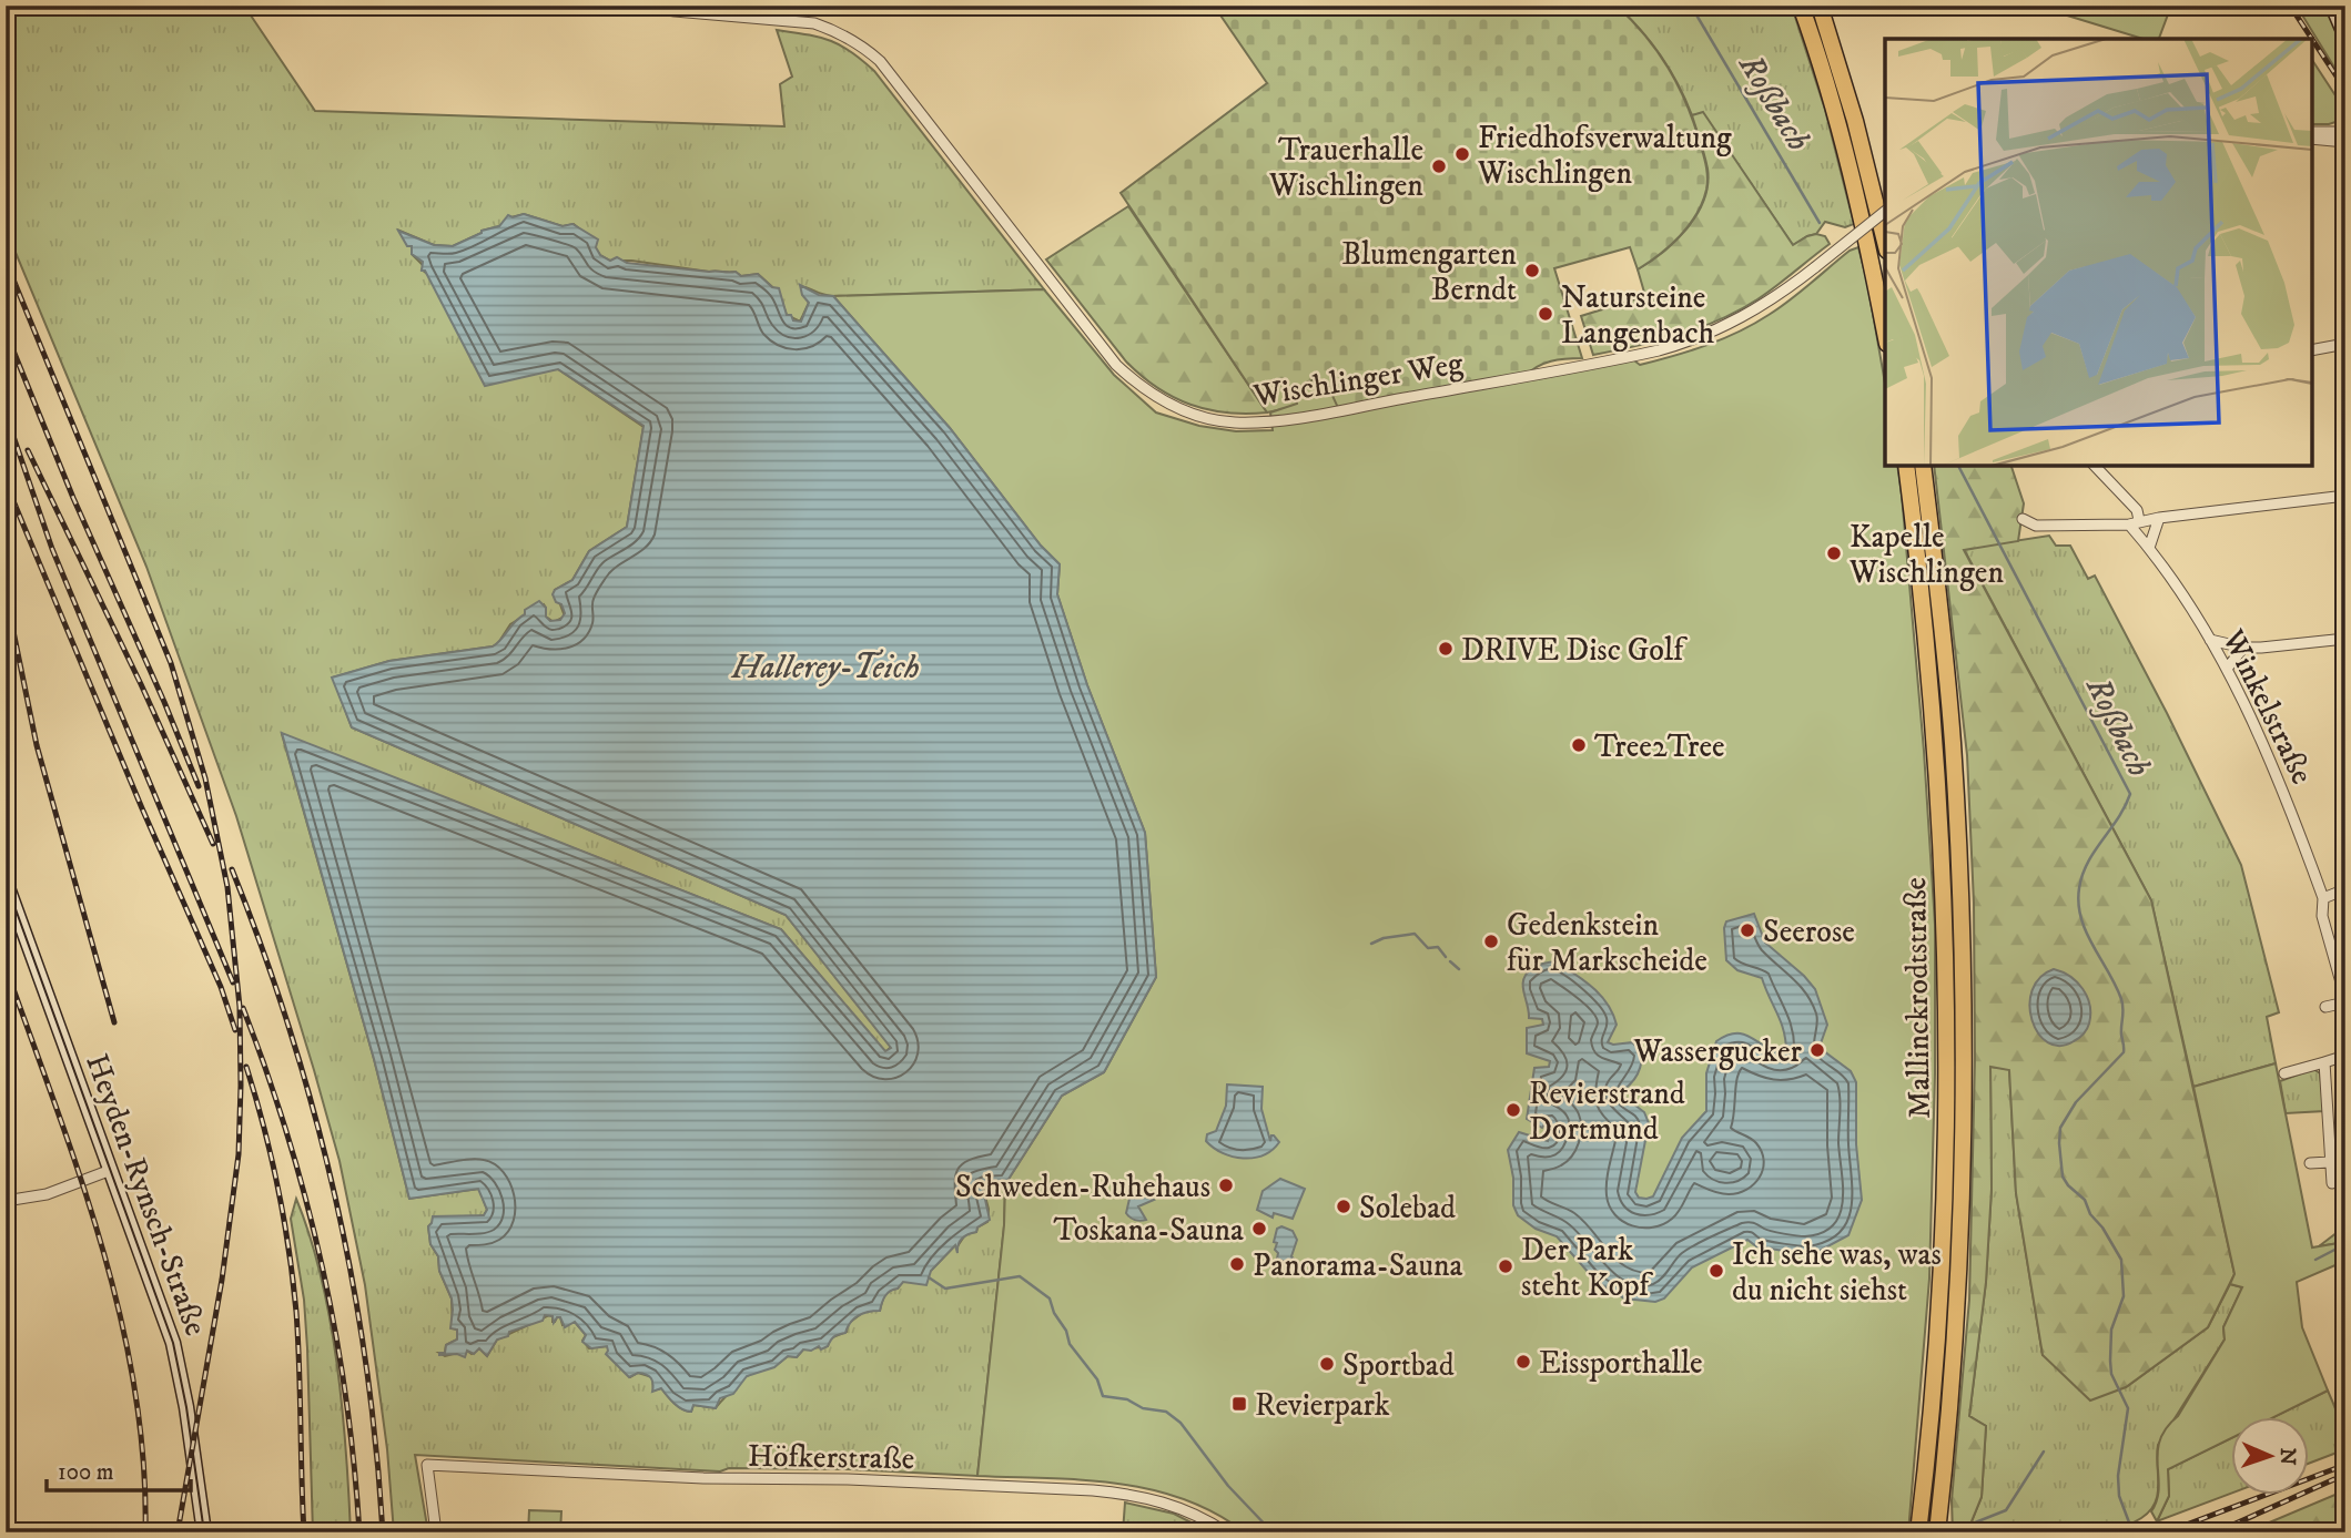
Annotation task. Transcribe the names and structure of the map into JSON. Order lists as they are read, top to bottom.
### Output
{
  "streets": {
    "highway": ["Mallinckrodtstraße"],
    "main road": ["Heyden-Rynsch-Straße"],
    "street": ["Wischlinger Weg", "Winkelstraße", "Höfkerstraße"]
  },
  "water": ["Roßbach", "Hallerey-Teich"],
  "places": {
    "other": [
      "Friedhofsverwaltung Wischlingen",
      "Trauerhalle Wischlingen",
      "Blumengarten Berndt",
      "Natursteine Langenbach",
      "Kapelle Wischlingen",
      "DRIVE Disc Golf",
      "Tree2Tree",
      "Seerose",
      "Gedenkstein für Markscheide",
      "Wassergucker",
      "Revierstrand Dortmund",
      "Schweden-Ruhehaus",
      "Solebad",
      "Toskana-Sauna",
      "Panorama-Sauna",
      "Der Park steht Kopf",
      "Ich sehe was, was du nicht siehst",
      "Eissporthalle",
      "Sportbad"
    ],
    "transit": ["Revierpark"]
  },
  "scale_bar": "100 m",
  "north": "right"
}
